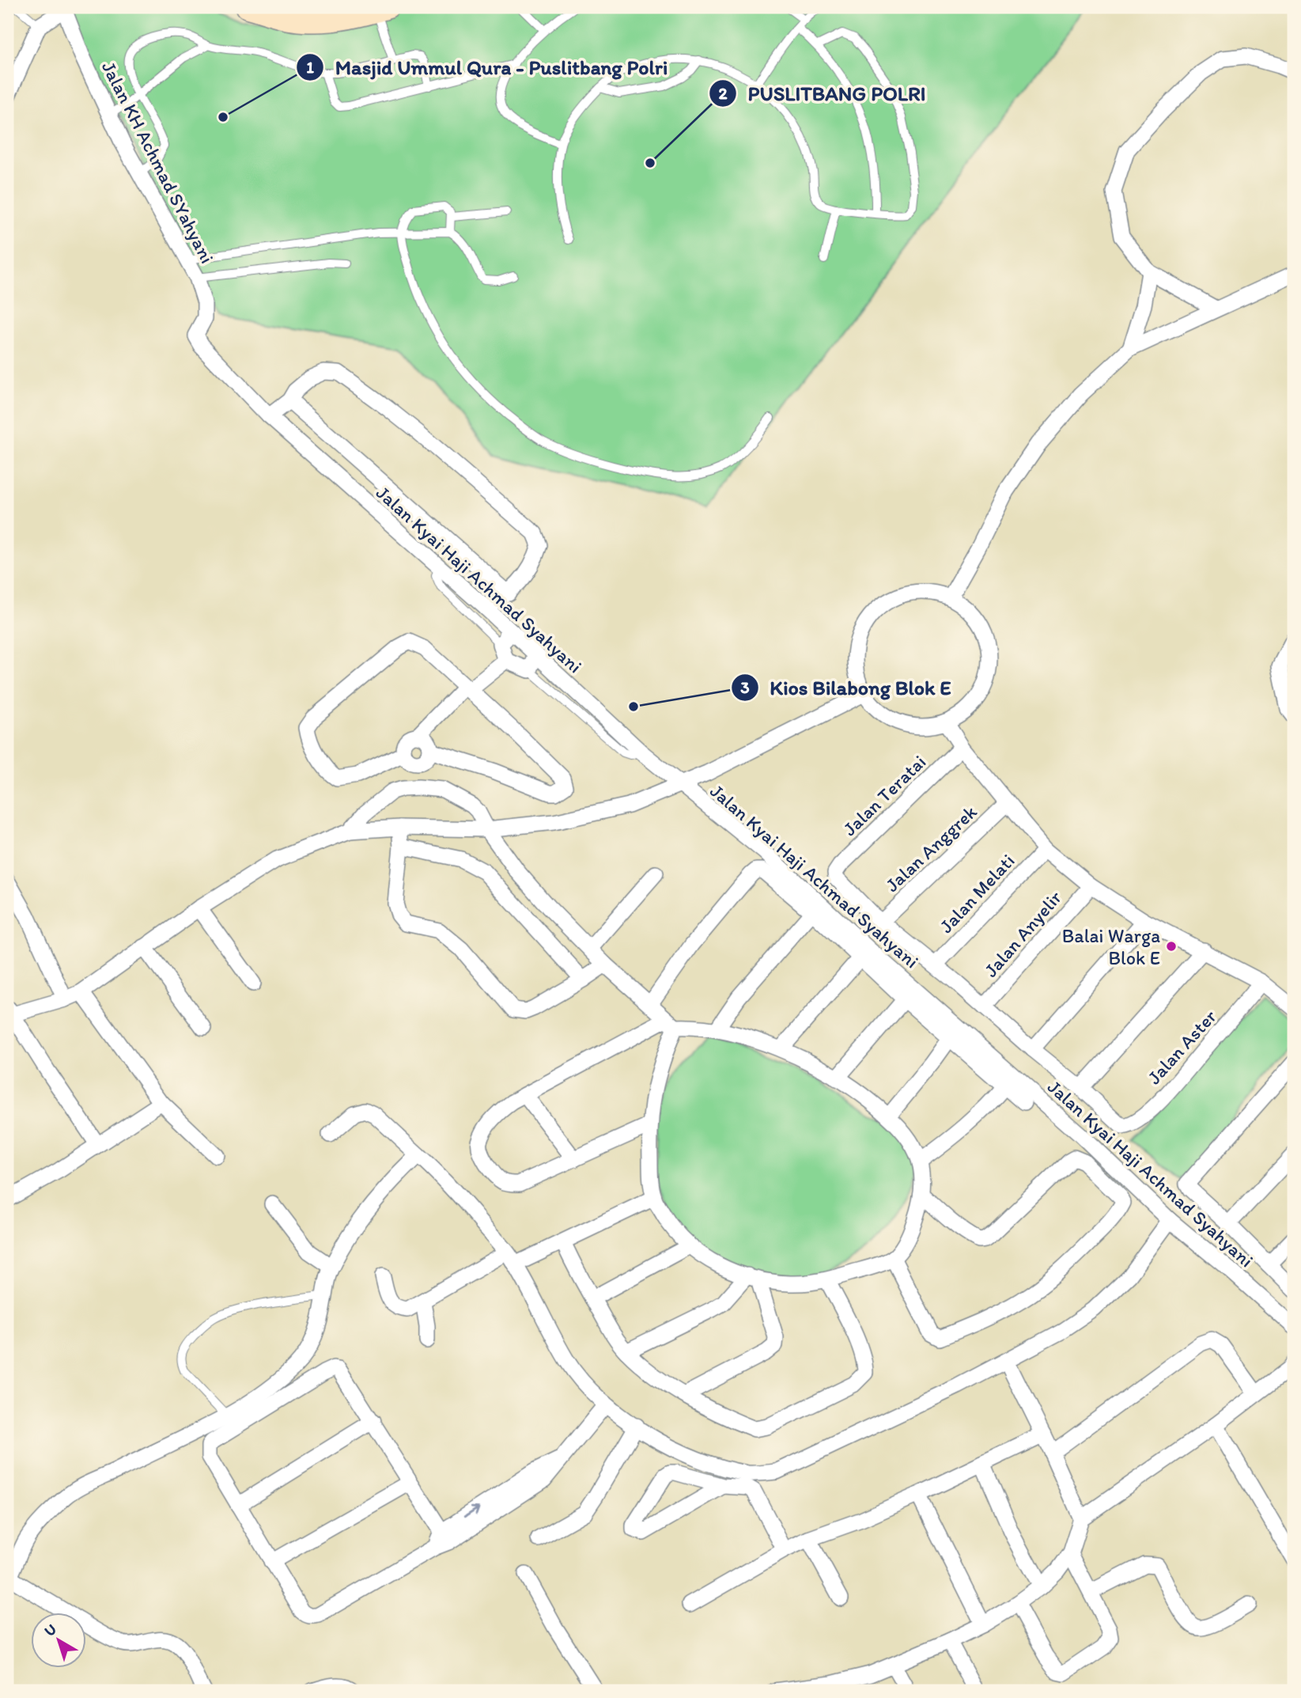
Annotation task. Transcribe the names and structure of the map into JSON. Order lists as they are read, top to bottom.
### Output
{
  "streets": {
    "street": [
      "Jalan KH Achmad SYahyani",
      "Jalan Kyai Haji Achmad Syahyani",
      "Jalan Teratai",
      "Jalan Anggrek",
      "Jalan Melati",
      "Jalan Anyelir",
      "Jalan Aster"
    ]
  },
  "crossings": [
    ["Jalan KH Achmad SYahyani", "Jalan Kyai Haji Achmad Syahyani"],
    ["Jalan Teratai", "Jalan Anggrek"]
  ],
  "places": [
    "Masjid Ummul Qura - Puslitbang Polri",
    "PUSLITBANG POLRI",
    "Kios Bilabong Blok E",
    "Balai Warga Blok E"
  ],
  "north": "top left"
}
